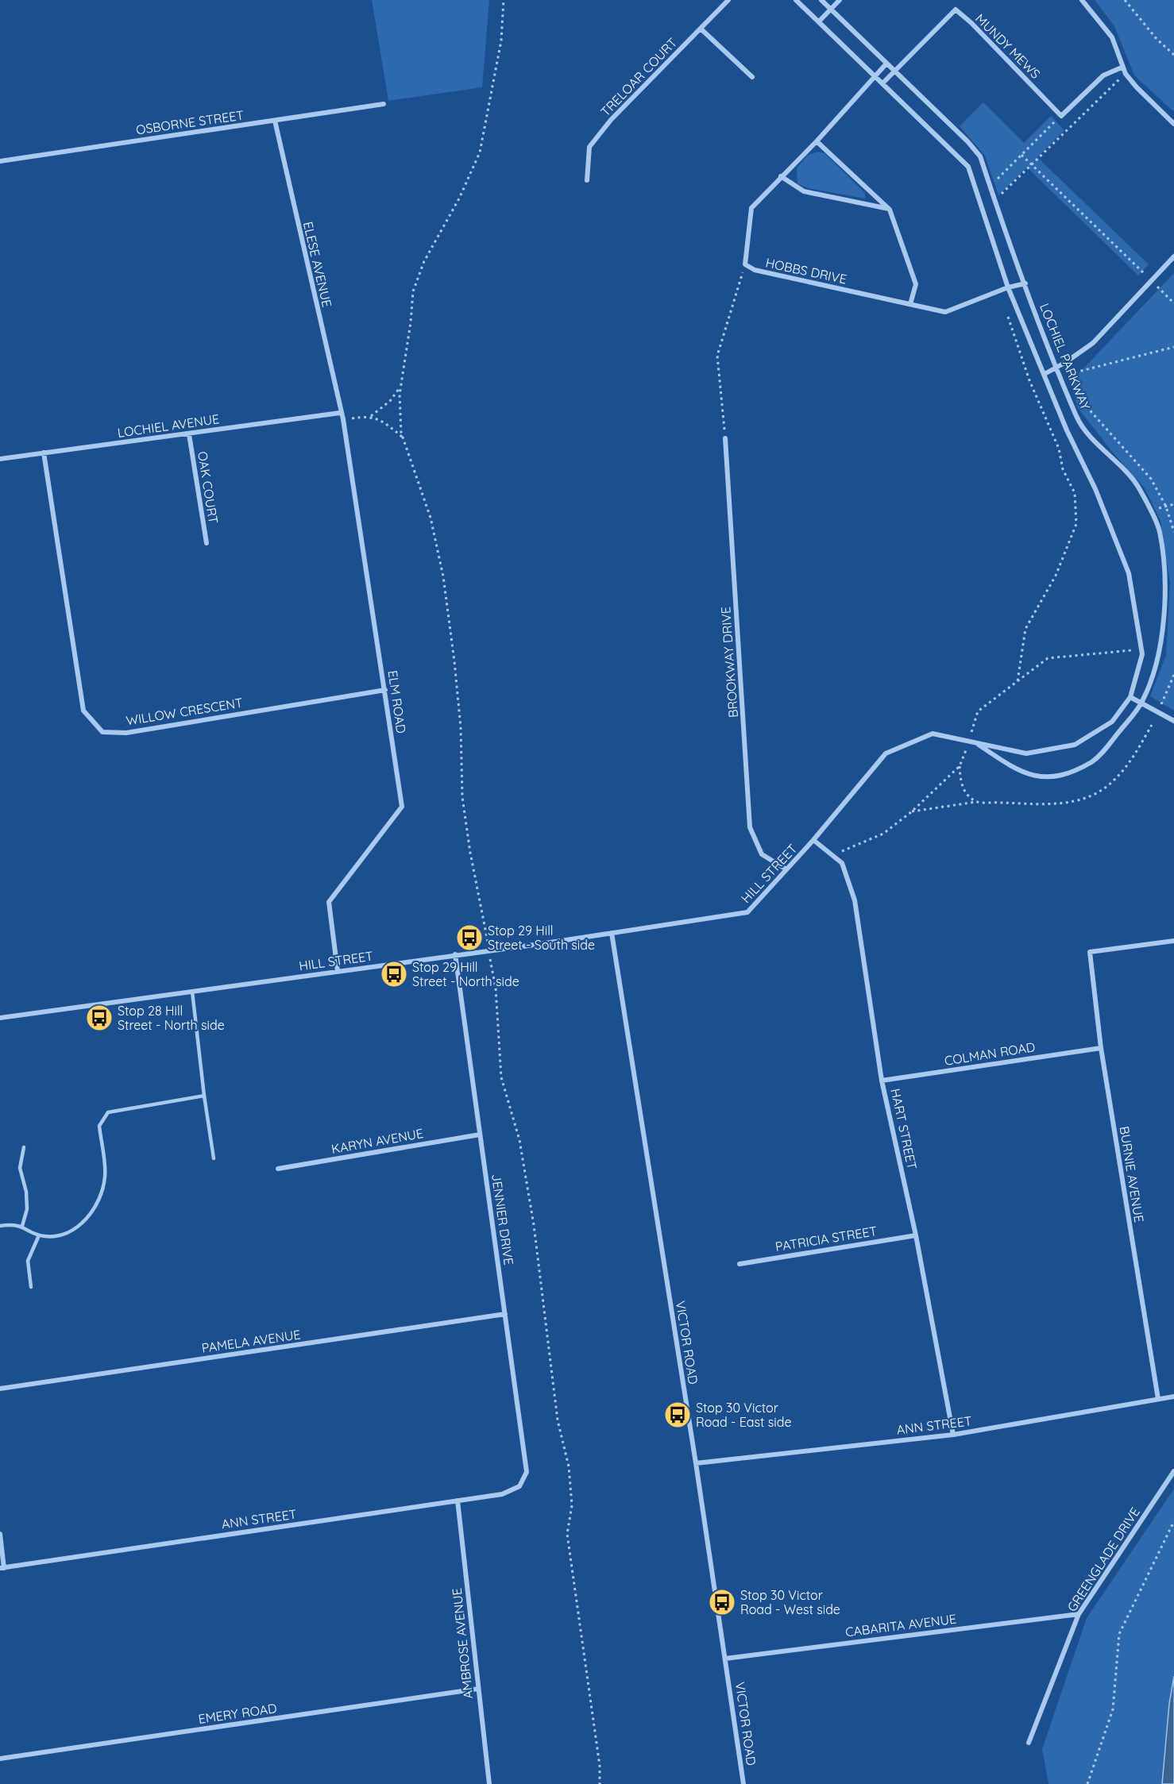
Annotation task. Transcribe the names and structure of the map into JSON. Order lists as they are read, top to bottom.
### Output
{
  "streets": {
    "street": [
      "MUNDY MEWS",
      "TRELOAR COURT",
      "OSBORNE STREET",
      "ELESE AVENUE",
      "HOBBS DRIVE",
      "LOCHIEL PARKWAY",
      "LOCHIEL AVENUE",
      "OAK COURT",
      "BROOKWAY DRIVE",
      "ELM ROAD",
      "WILLOW CRESCENT",
      "HILL STREET",
      "COLMAN ROAD",
      "HART STREET",
      "KARYN AVENUE",
      "BURNIE AVENUE",
      "JENNIER DRIVE",
      "PATRICIA STREET",
      "PAMELA AVENUE",
      "VICTOR ROAD",
      "ANN STREET",
      "GREENGLADE DRIVE",
      "CABARITA AVENUE",
      "AMBROSE AVENUE",
      "EMERY ROAD"
    ]
  },
  "crossings": [
    ["MUNDY MEWS", "LOCHIEL PARKWAY"],
    ["OSBORNE STREET", "ELESE AVENUE"],
    ["ELESE AVENUE", "LOCHIEL AVENUE"],
    ["ELESE AVENUE", "ELM ROAD"],
    ["HOBBS DRIVE", "LOCHIEL PARKWAY"],
    ["LOCHIEL PARKWAY", "HILL STREET"],
    ["LOCHIEL PARKWAY", "HART STREET"],
    ["LOCHIEL AVENUE", "OAK COURT"],
    ["LOCHIEL AVENUE", "ELM ROAD"],
    ["LOCHIEL AVENUE", "WILLOW CRESCENT"],
    ["BROOKWAY DRIVE", "HILL STREET"],
    ["ELM ROAD", "WILLOW CRESCENT"],
    ["ELM ROAD", "HILL STREET"],
    ["HILL STREET", "HART STREET"],
    ["HILL STREET", "JENNIER DRIVE"],
    ["HILL STREET", "VICTOR ROAD"],
    ["COLMAN ROAD", "HART STREET"],
    ["COLMAN ROAD", "BURNIE AVENUE"],
    ["HART STREET", "PATRICIA STREET"],
    ["HART STREET", "ANN STREET"],
    ["KARYN AVENUE", "JENNIER DRIVE"],
    ["BURNIE AVENUE", "ANN STREET"],
    ["JENNIER DRIVE", "PAMELA AVENUE"],
    ["JENNIER DRIVE", "ANN STREET"],
    ["VICTOR ROAD", "ANN STREET"],
    ["VICTOR ROAD", "CABARITA AVENUE"],
    ["ANN STREET", "AMBROSE AVENUE"],
    ["GREENGLADE DRIVE", "CABARITA AVENUE"],
    ["AMBROSE AVENUE", "EMERY ROAD"]
  ],
  "places": {
    "bus stop": [
      "Stop 29 Hill Street - South side",
      "Stop 29 Hill Street - North side",
      "Stop 28 Hill Street - North side",
      "Stop 30 Victor Road - East side",
      "Stop 30 Victor Road - West side"
    ]
  }
}
